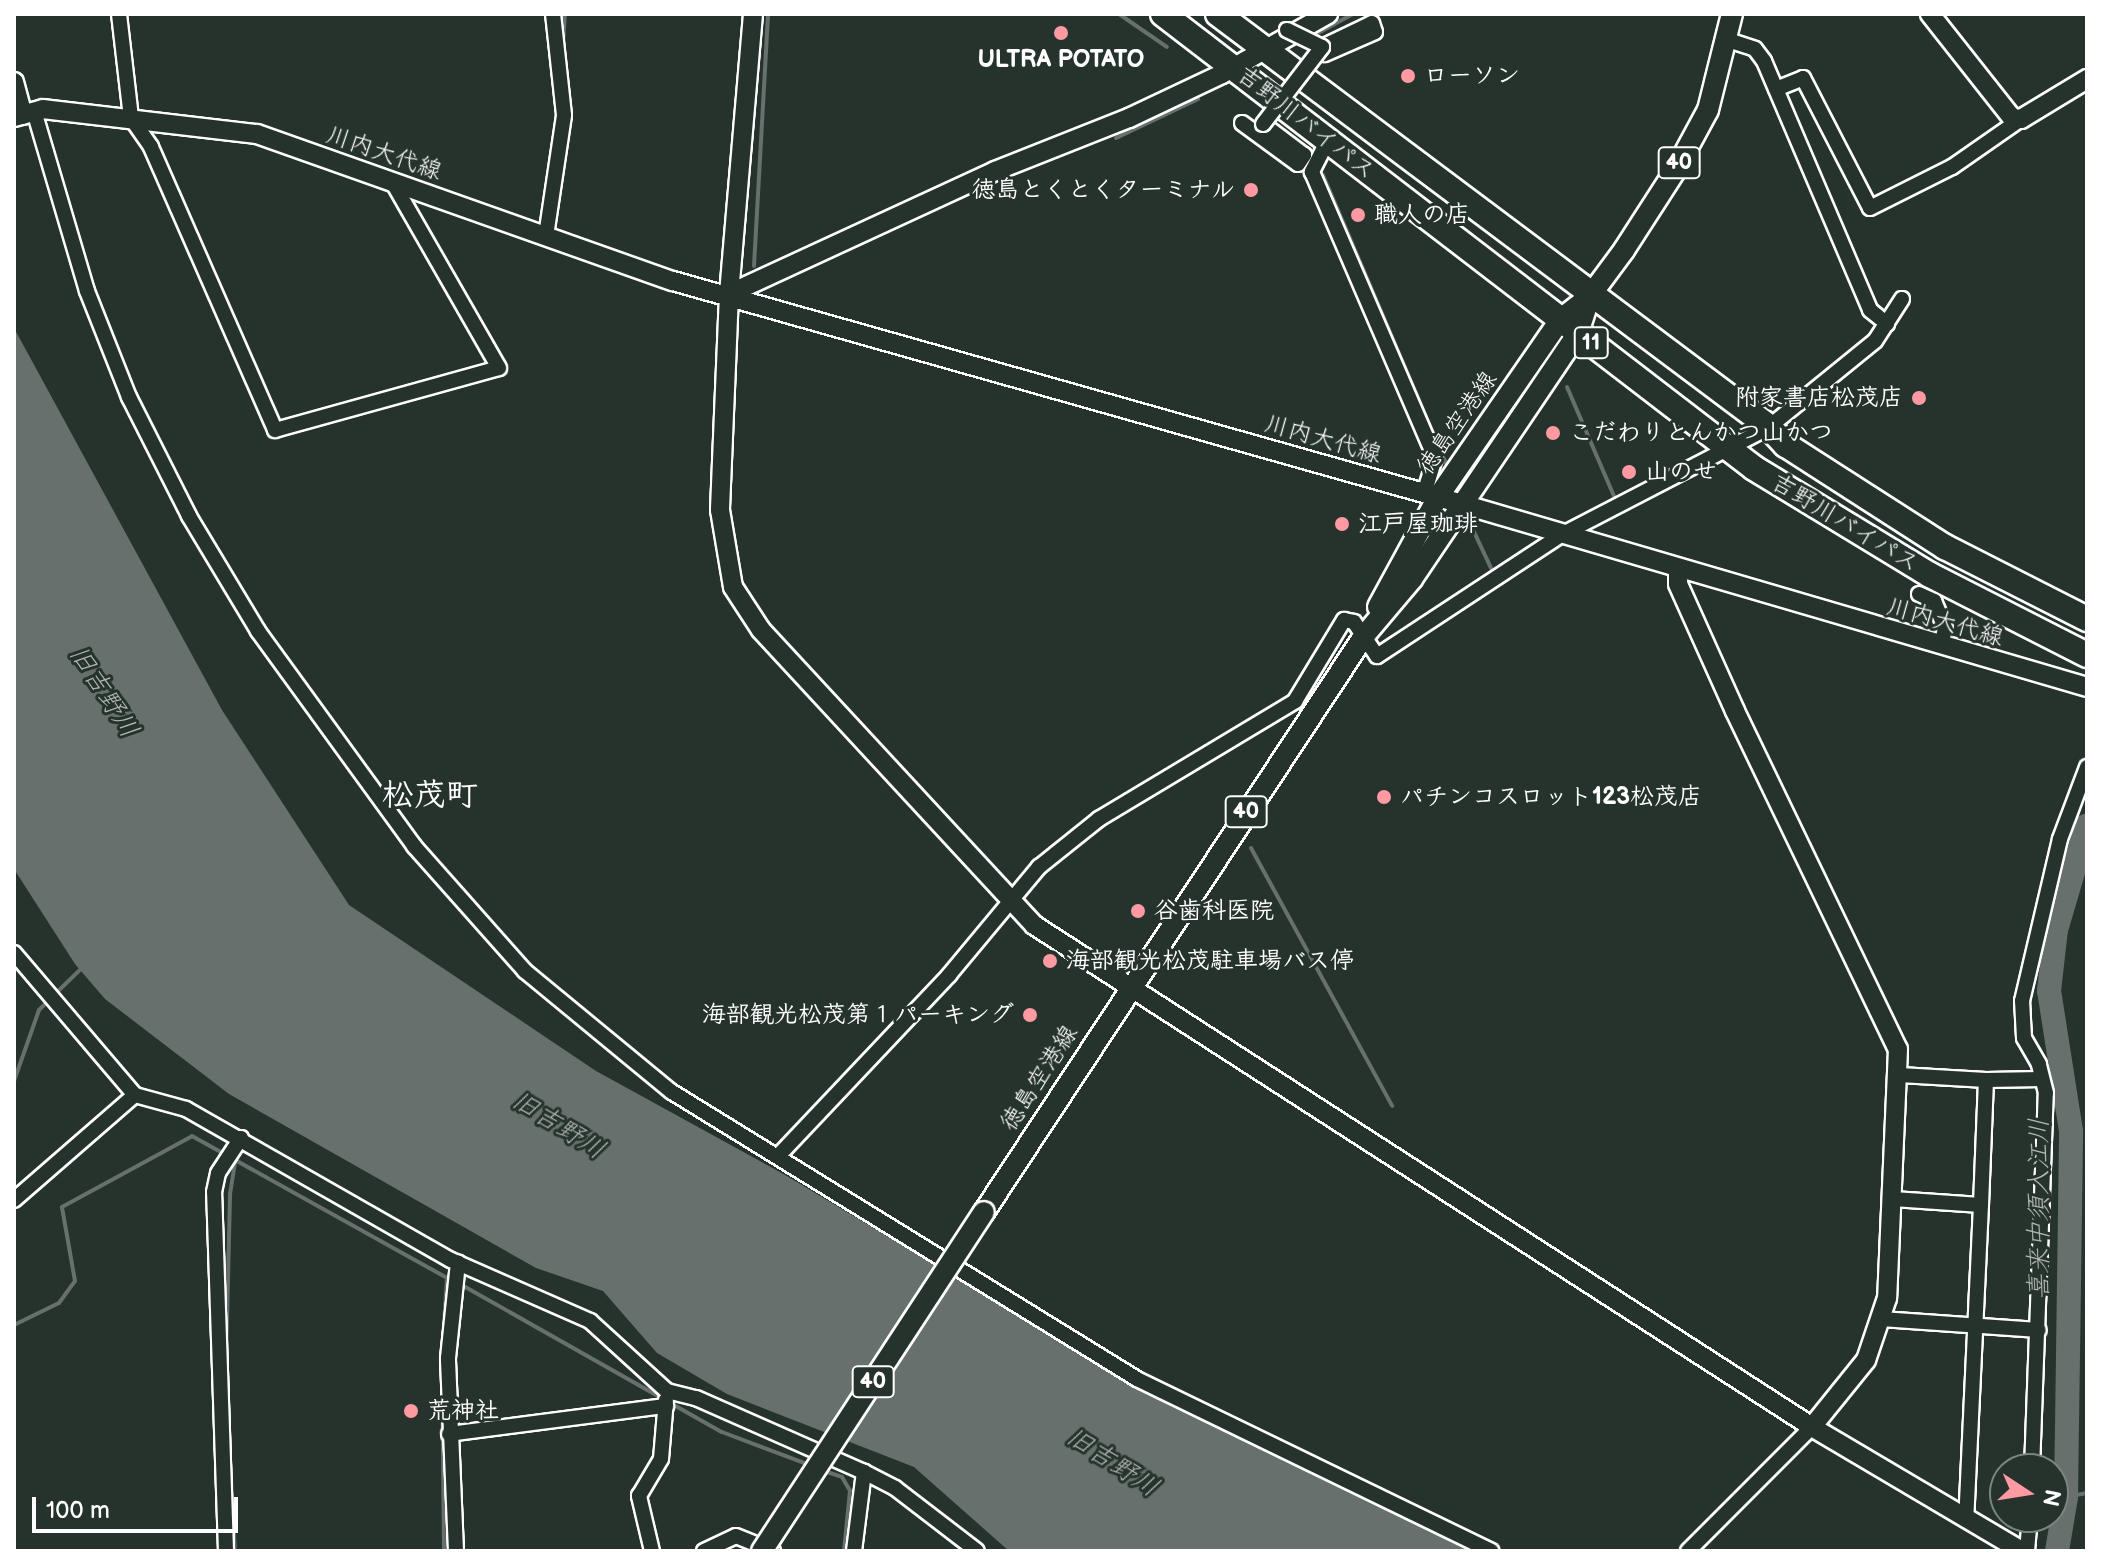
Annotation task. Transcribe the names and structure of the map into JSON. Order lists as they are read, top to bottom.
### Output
{
  "streets": {
    "highway": ["吉野川バイパス", "11"],
    "main road": ["40", "徳島空港線"],
    "street": ["川内大代線"]
  },
  "crossings": [
    ["吉野川バイパス", "徳島空港線"],
    ["川内大代線", "徳島空港線"]
  ],
  "districts": ["松茂町"],
  "water": ["旧吉野川", "喜来中須入江川"],
  "places": [
    "ULTRA POTATO",
    "ローソン",
    "徳島とくとくターミナル",
    "職人の店",
    "附家書店松茂店",
    "こだわりとんかつ山かつ",
    "山のせ",
    "江戸屋珈琲",
    "パチンコスロット123松茂店",
    "谷歯科医院",
    "海部観光松茂駐車場バス停",
    "海部観光松茂第１パーキング",
    "荒神社"
  ],
  "scale_bar": "100 m",
  "north": "right"
}
